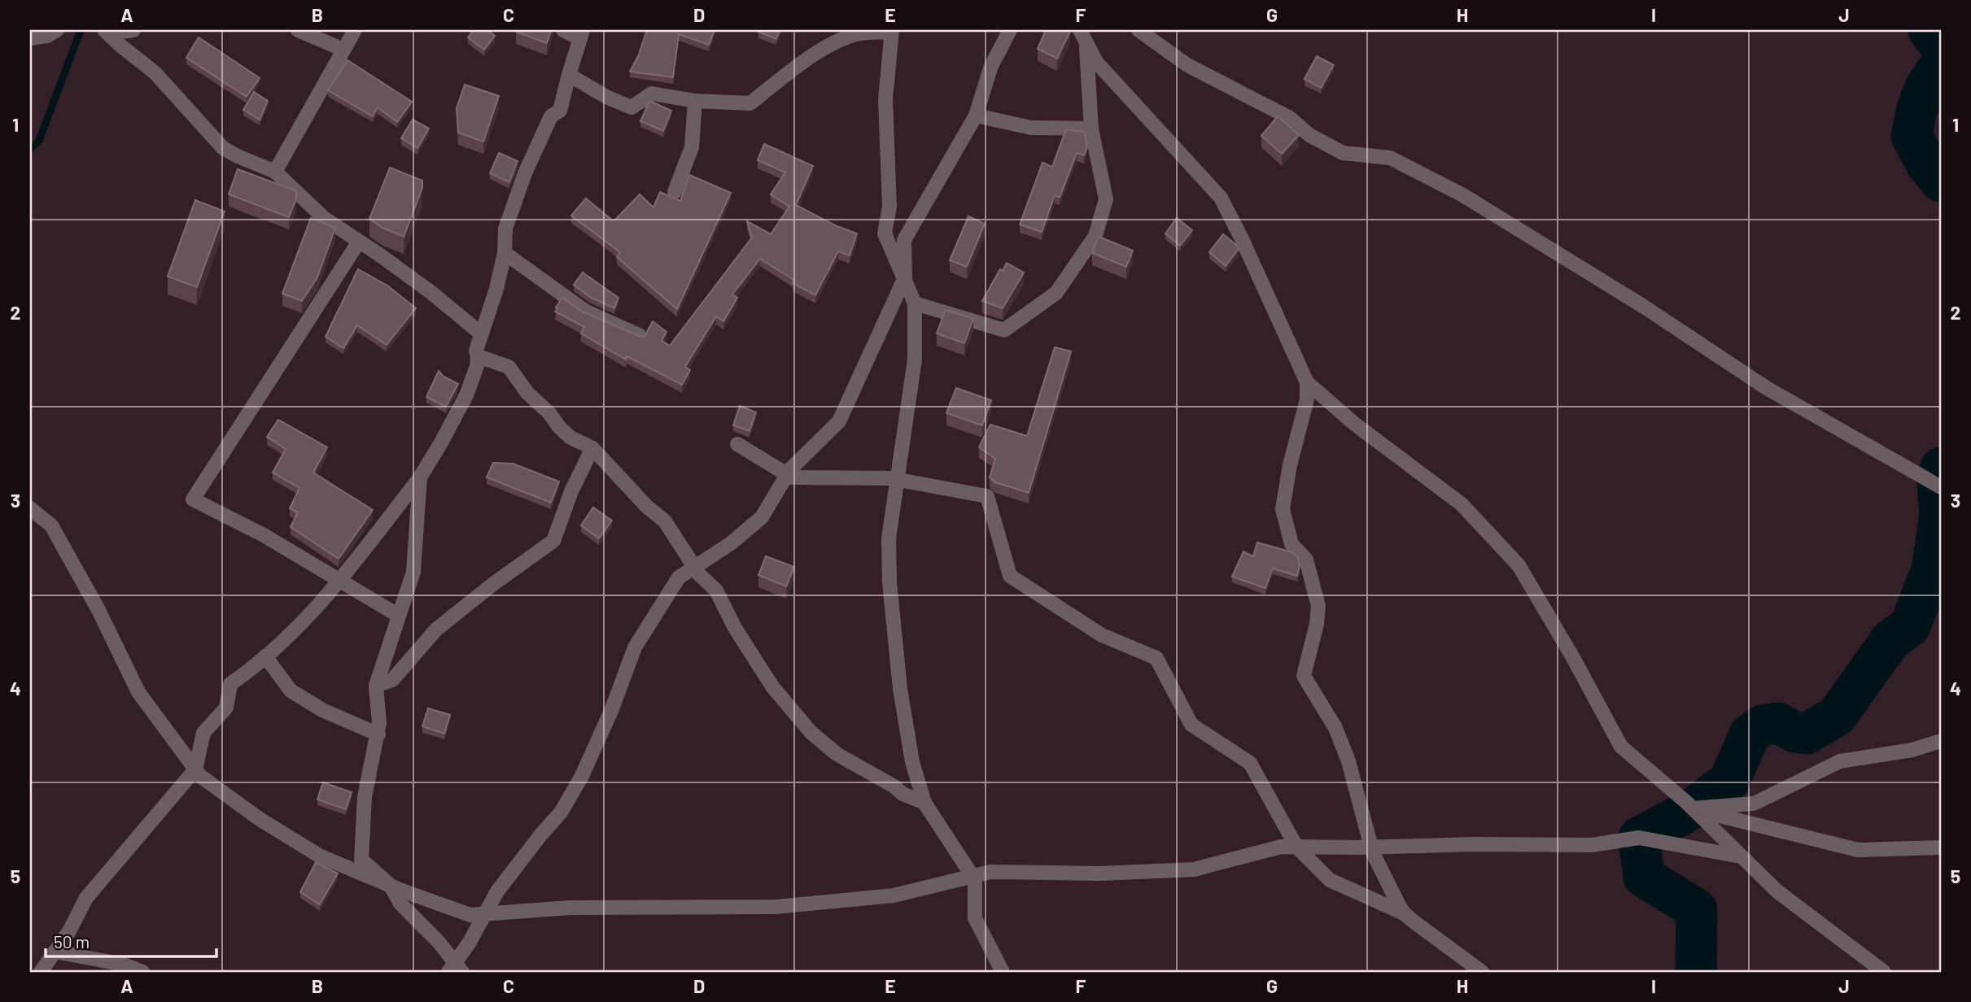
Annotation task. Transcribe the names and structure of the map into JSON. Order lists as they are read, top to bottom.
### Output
{
  "scale_bar": "50 m",
  "grid": {
    "columns": [
      "A",
      "B",
      "C",
      "D",
      "E",
      "F",
      "G",
      "H",
      "I",
      "J"
    ],
    "rows": [
      "1",
      "2",
      "3",
      "4",
      "5"
    ]
  }
}
